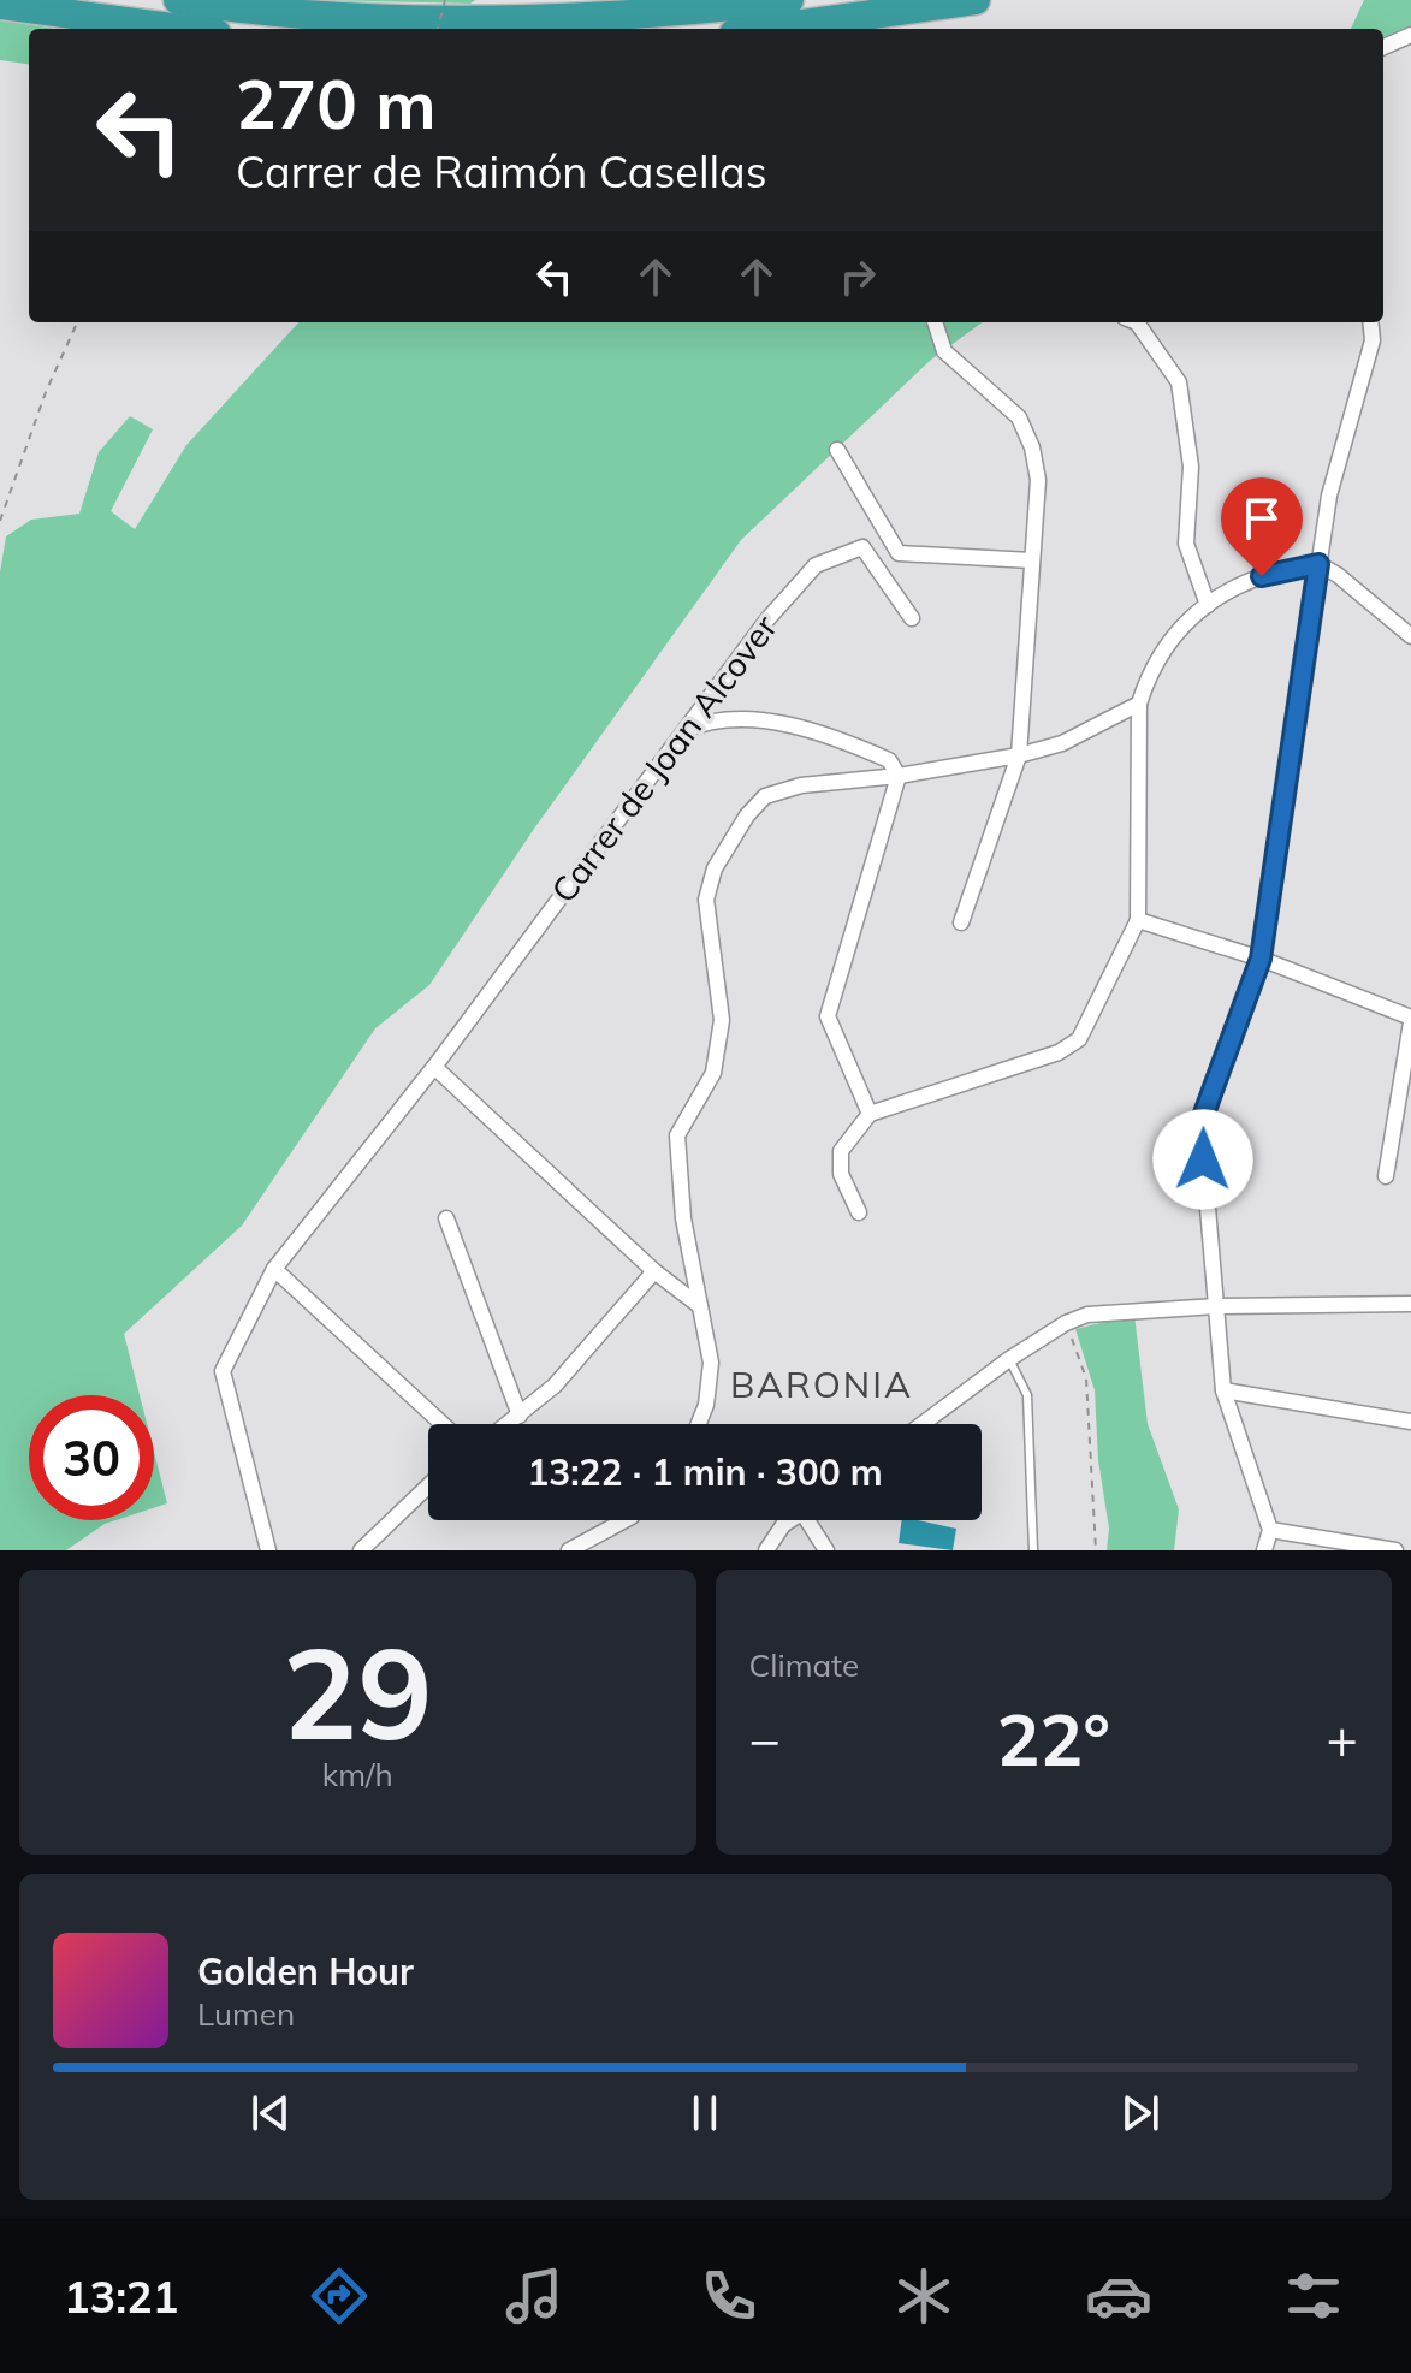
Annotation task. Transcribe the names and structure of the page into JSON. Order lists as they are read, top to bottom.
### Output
{
  "streets": {
    "street": ["Carrer de Joan Alcover"]
  },
  "districts": ["BARONIA"],
  "page": {
    "turn": ["270 m", "Carrer de Raimón Casellas"],
    "limit": "30",
    "trip": "13:22 · 1 min · 300 m",
    "tile": [
      ["29", "km/h"],
      "Climate"
    ],
    "heat": ["−", "22°", "+"],
    "song": ["Golden Hour", "Lumen"],
    "tabs": "13:21"
  }
}
